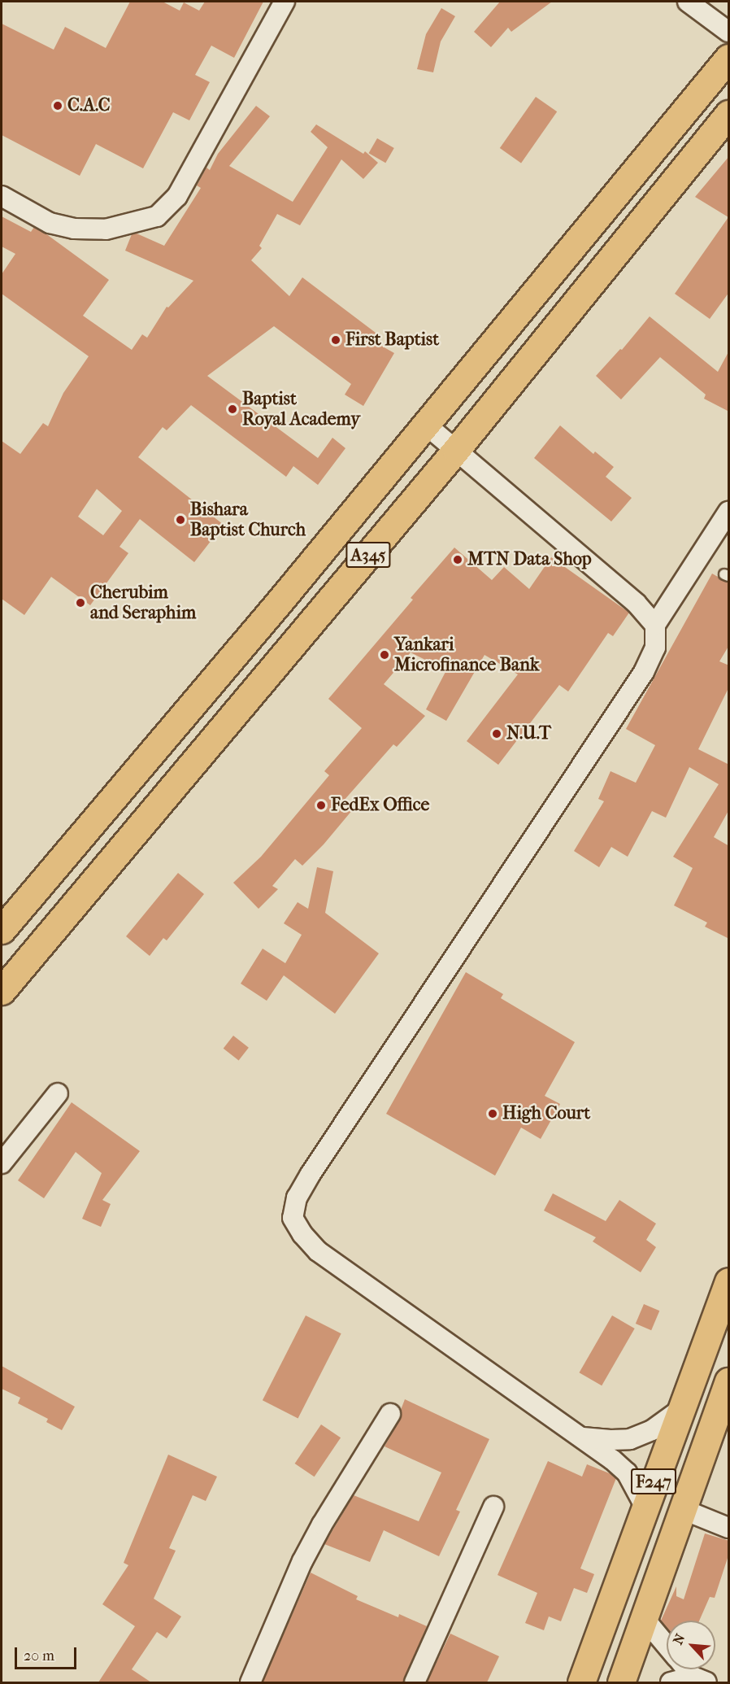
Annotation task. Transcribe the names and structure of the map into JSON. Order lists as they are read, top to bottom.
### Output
{
  "streets": {
    "main road": ["A345", "F247"]
  },
  "places": [
    "C.A.C",
    "First Baptist",
    "Baptist Royal Academy",
    "Bishara Baptist Church",
    "MTN Data Shop",
    "Cherubim and Seraphim",
    "Yankari Microfinance Bank",
    "N.U.T",
    "FedEx Office",
    "High Court"
  ],
  "scale_bar": "20 m",
  "north": "top left"
}
